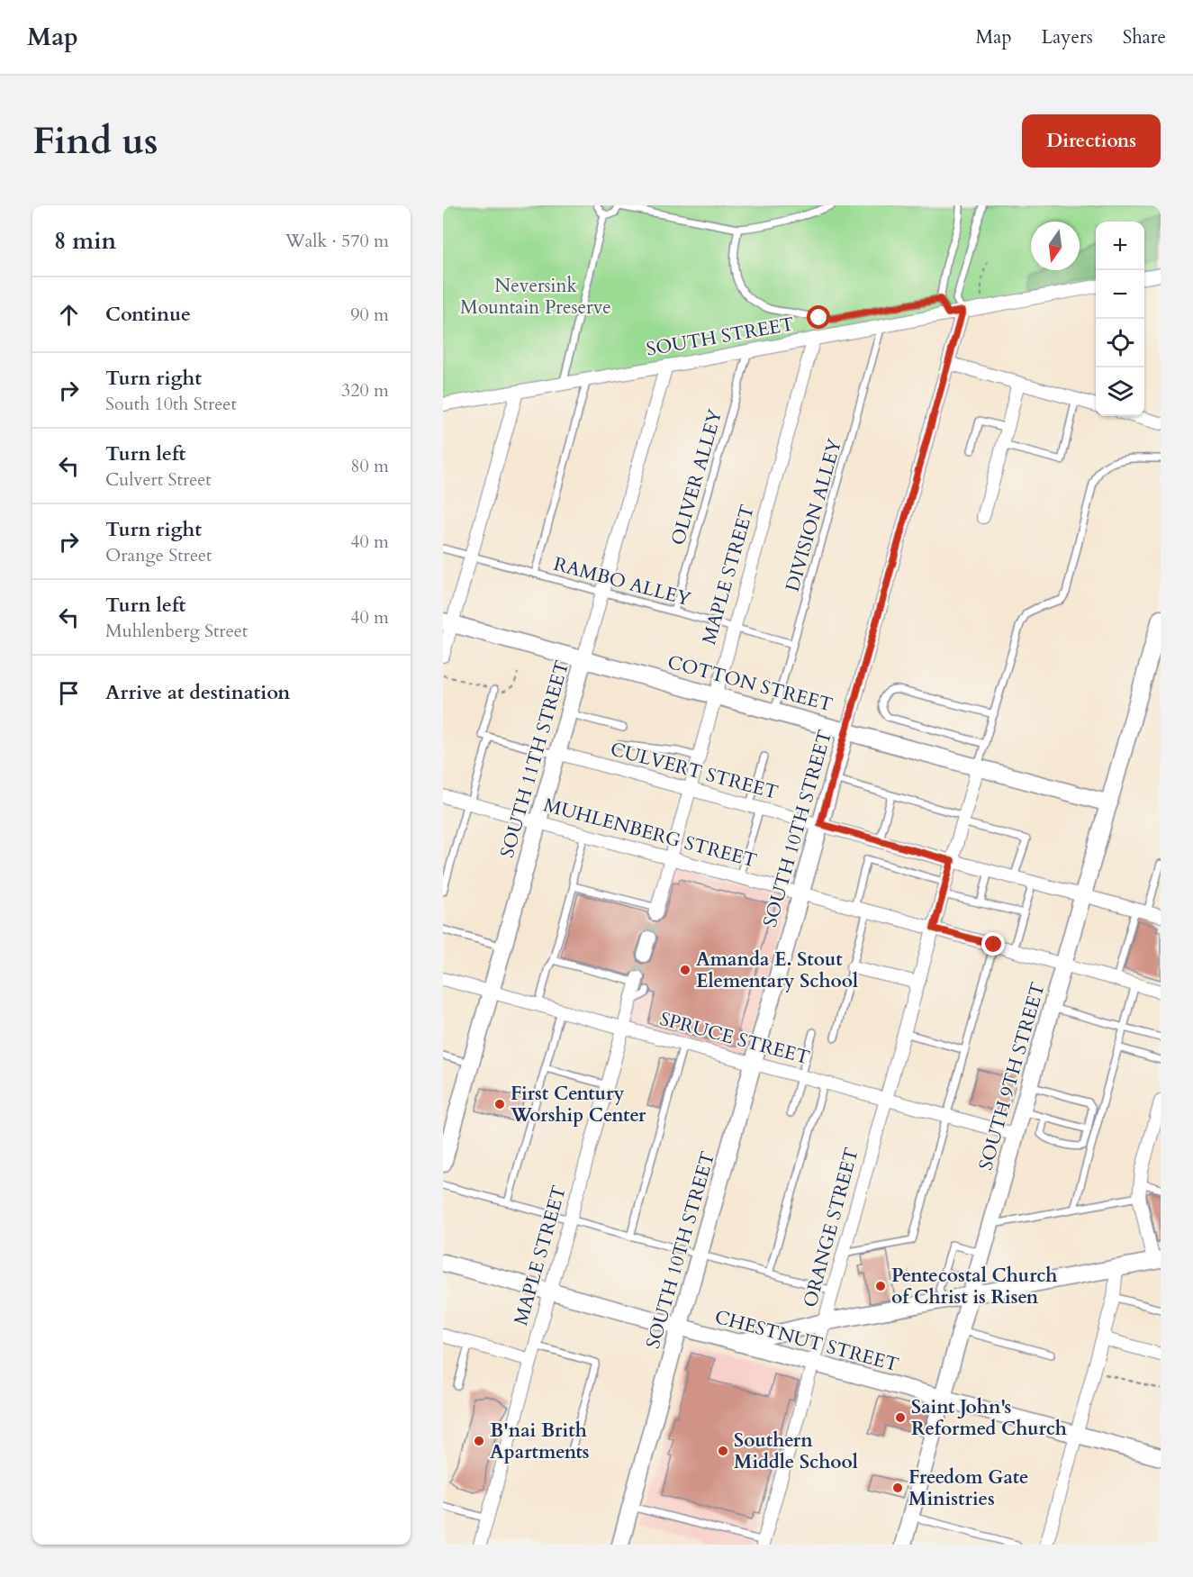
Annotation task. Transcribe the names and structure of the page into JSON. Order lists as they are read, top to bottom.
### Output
{
  "streets": {
    "street": [
      "SOUTH STREET",
      "MAPLE STREET",
      "COTTON STREET",
      "SOUTH 11TH STREET",
      "CULVERT STREET",
      "SOUTH 10TH STREET",
      "MUHLENBERG STREET",
      "SPRUCE STREET",
      "SOUTH 9TH STREET",
      "ORANGE STREET",
      "CHESTNUT STREET"
    ],
    "lane": ["OLIVER ALLEY", "DIVISION ALLEY", "RAMBO ALLEY"]
  },
  "crossings": [
    ["SOUTH STREET", "OLIVER ALLEY"],
    ["SOUTH STREET", "DIVISION ALLEY"],
    ["SOUTH STREET", "MAPLE STREET"],
    ["SOUTH STREET", "SOUTH 11TH STREET"],
    ["SOUTH STREET", "SOUTH 10TH STREET"],
    ["OLIVER ALLEY", "RAMBO ALLEY"],
    ["DIVISION ALLEY", "RAMBO ALLEY"],
    ["DIVISION ALLEY", "COTTON STREET"],
    ["MAPLE STREET", "RAMBO ALLEY"],
    ["MAPLE STREET", "COTTON STREET"],
    ["MAPLE STREET", "CULVERT STREET"],
    ["MAPLE STREET", "MUHLENBERG STREET"],
    ["MAPLE STREET", "SPRUCE STREET"],
    ["MAPLE STREET", "CHESTNUT STREET"],
    ["RAMBO ALLEY", "SOUTH 11TH STREET"],
    ["COTTON STREET", "SOUTH 11TH STREET"],
    ["COTTON STREET", "SOUTH 10TH STREET"],
    ["COTTON STREET", "SOUTH 9TH STREET"],
    ["COTTON STREET", "ORANGE STREET"],
    ["SOUTH 11TH STREET", "CULVERT STREET"],
    ["SOUTH 11TH STREET", "MUHLENBERG STREET"],
    ["SOUTH 11TH STREET", "SPRUCE STREET"],
    ["CULVERT STREET", "SOUTH 10TH STREET"],
    ["CULVERT STREET", "SOUTH 9TH STREET"],
    ["CULVERT STREET", "ORANGE STREET"],
    ["SOUTH 10TH STREET", "MUHLENBERG STREET"],
    ["SOUTH 10TH STREET", "SPRUCE STREET"],
    ["SOUTH 10TH STREET", "CHESTNUT STREET"],
    ["MUHLENBERG STREET", "SOUTH 9TH STREET"],
    ["MUHLENBERG STREET", "ORANGE STREET"],
    ["SPRUCE STREET", "SOUTH 9TH STREET"],
    ["SPRUCE STREET", "ORANGE STREET"],
    ["SOUTH 9TH STREET", "CHESTNUT STREET"],
    ["ORANGE STREET", "CHESTNUT STREET"]
  ],
  "parks": ["Neversink Mountain Preserve"],
  "places": [
    "Amanda E. Stout Elementary School",
    "First Century Worship Center",
    "Pentecostal Church of Christ is Risen",
    "Saint John's Reformed Church",
    "B'nai Brith Apartments",
    "Southern Middle School",
    "Freedom Gate Ministries"
  ],
  "north": "bottom",
  "page": {
    "header": "Map",
    "nav": ["Map", "Layers", "Share"],
    "buttons": "Directions",
    "title": "Find us",
    "heading": ["8 min", "Walk · 570 m"],
    "map_buttons": ["+", "−"],
    "list": [
      ["Continue", "90 m"],
      ["Turn right", "South 10th Street", "320 m"],
      ["Turn left", "Culvert Street", "80 m"],
      ["Turn right", "Orange Street", "40 m"],
      ["Turn left", "Muhlenberg Street", "40 m"],
      "Arrive at destination"
    ]
  }
}
